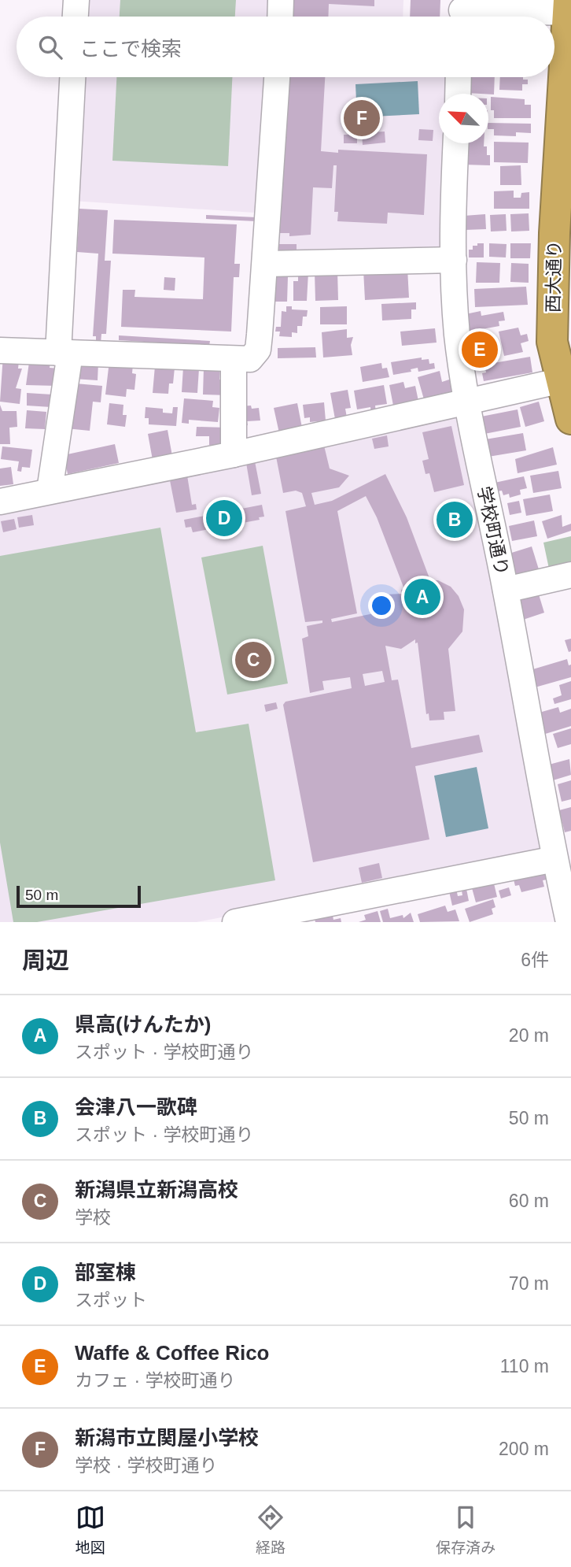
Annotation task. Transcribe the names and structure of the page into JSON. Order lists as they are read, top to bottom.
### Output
{
  "streets": {
    "highway": ["西大通り"],
    "street": ["学校町通り"]
  },
  "scale_bar": "50 m",
  "north": "top left",
  "page": {
    "search": "ここで検索",
    "pins": [
      "F",
      "E",
      "D",
      "B",
      "A",
      "C"
    ],
    "scale": "50 m",
    "heading": ["周辺", "6件"],
    "list": [
      {
        "mark": "A",
        "name": "県高(けんたか)",
        "note": "スポット · 学校町通り",
        "value": "20 m"
      },
      {
        "mark": "B",
        "name": "会津八一歌碑",
        "note": "スポット · 学校町通り",
        "value": "50 m"
      },
      {
        "mark": "C",
        "name": "新潟県立新潟高校",
        "note": "学校",
        "value": "60 m"
      },
      {
        "mark": "D",
        "name": "部室棟",
        "note": "スポット",
        "value": "70 m"
      },
      {
        "mark": "E",
        "name": "Waffe & Coffee Rico",
        "note": "カフェ · 学校町通り",
        "value": "110 m"
      },
      {
        "mark": "F",
        "name": "新潟市立関屋小学校",
        "note": "学校 · 学校町通り",
        "value": "200 m"
      }
    ],
    "nav": ["地図", "経路", "保存済み"]
  }
}
